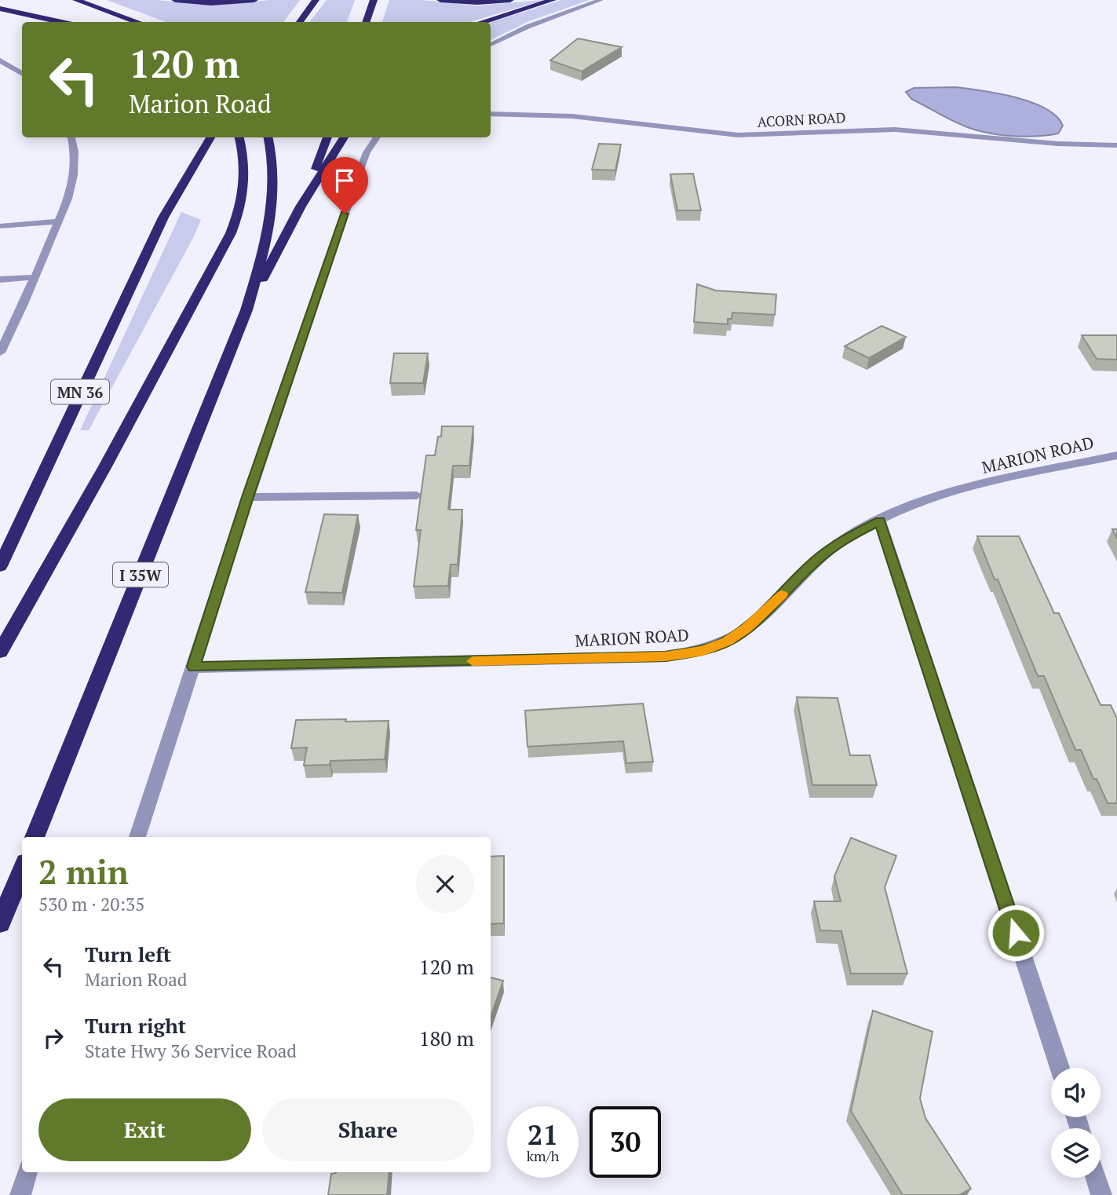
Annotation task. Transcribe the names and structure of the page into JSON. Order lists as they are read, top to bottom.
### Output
{
  "streets": {
    "highway": ["MN 36", "I 35W"],
    "street": ["ACORN ROAD", "MARION ROAD"]
  },
  "page": {
    "turn": ["120 m", "Marion Road"],
    "heading": ["2 min", "530 m · 20:35"],
    "list": [
      {
        "name": "Turn left",
        "note": "Marion Road",
        "value": "120 m"
      },
      {
        "name": "Turn right",
        "note": "State Hwy 36 Service Road",
        "value": "180 m"
      }
    ],
    "buttons": ["Exit", "Share"],
    "speed": "21 km/h",
    "limit": "30"
  }
}
